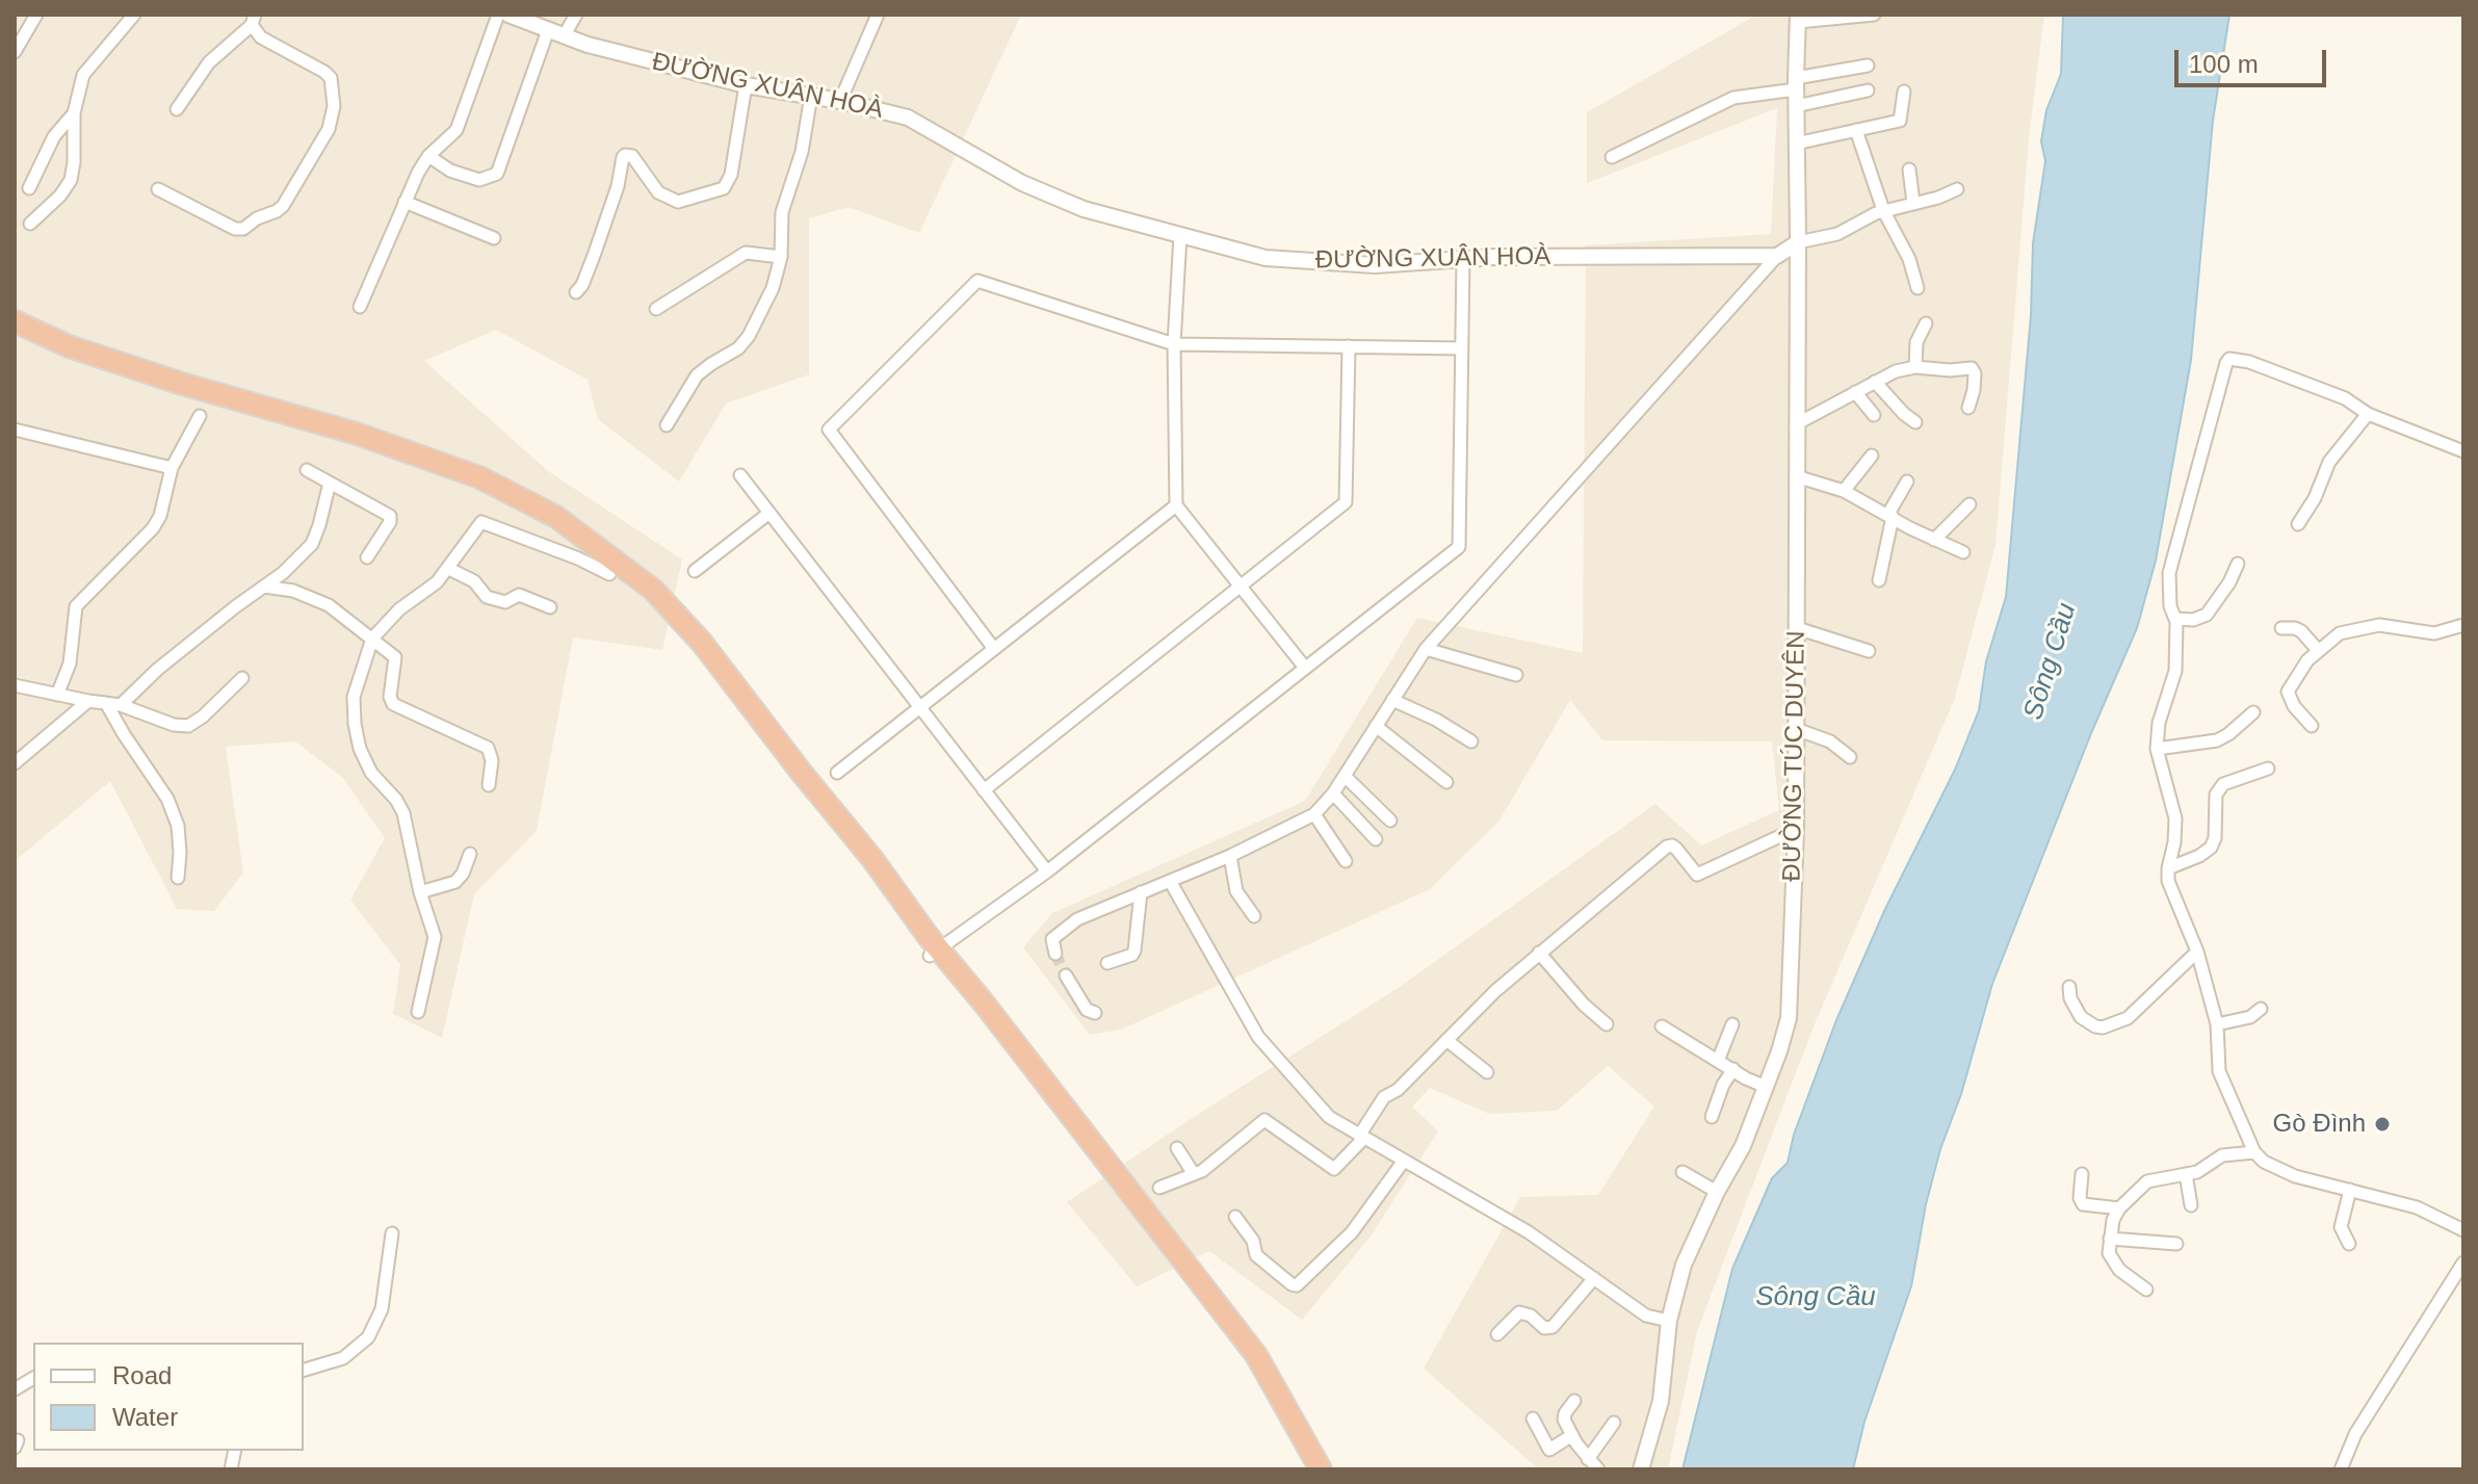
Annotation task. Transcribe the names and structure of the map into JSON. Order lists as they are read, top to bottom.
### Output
{
  "streets": {
    "street": ["ĐƯỜNG XUÂN HOÀ", "ĐƯỜNG TÚC DUYÊN"]
  },
  "water": ["Sông Cầu"],
  "places": ["Gò Đình"],
  "legend": ["Road", "Water"],
  "scale_bar": "100 m"
}
